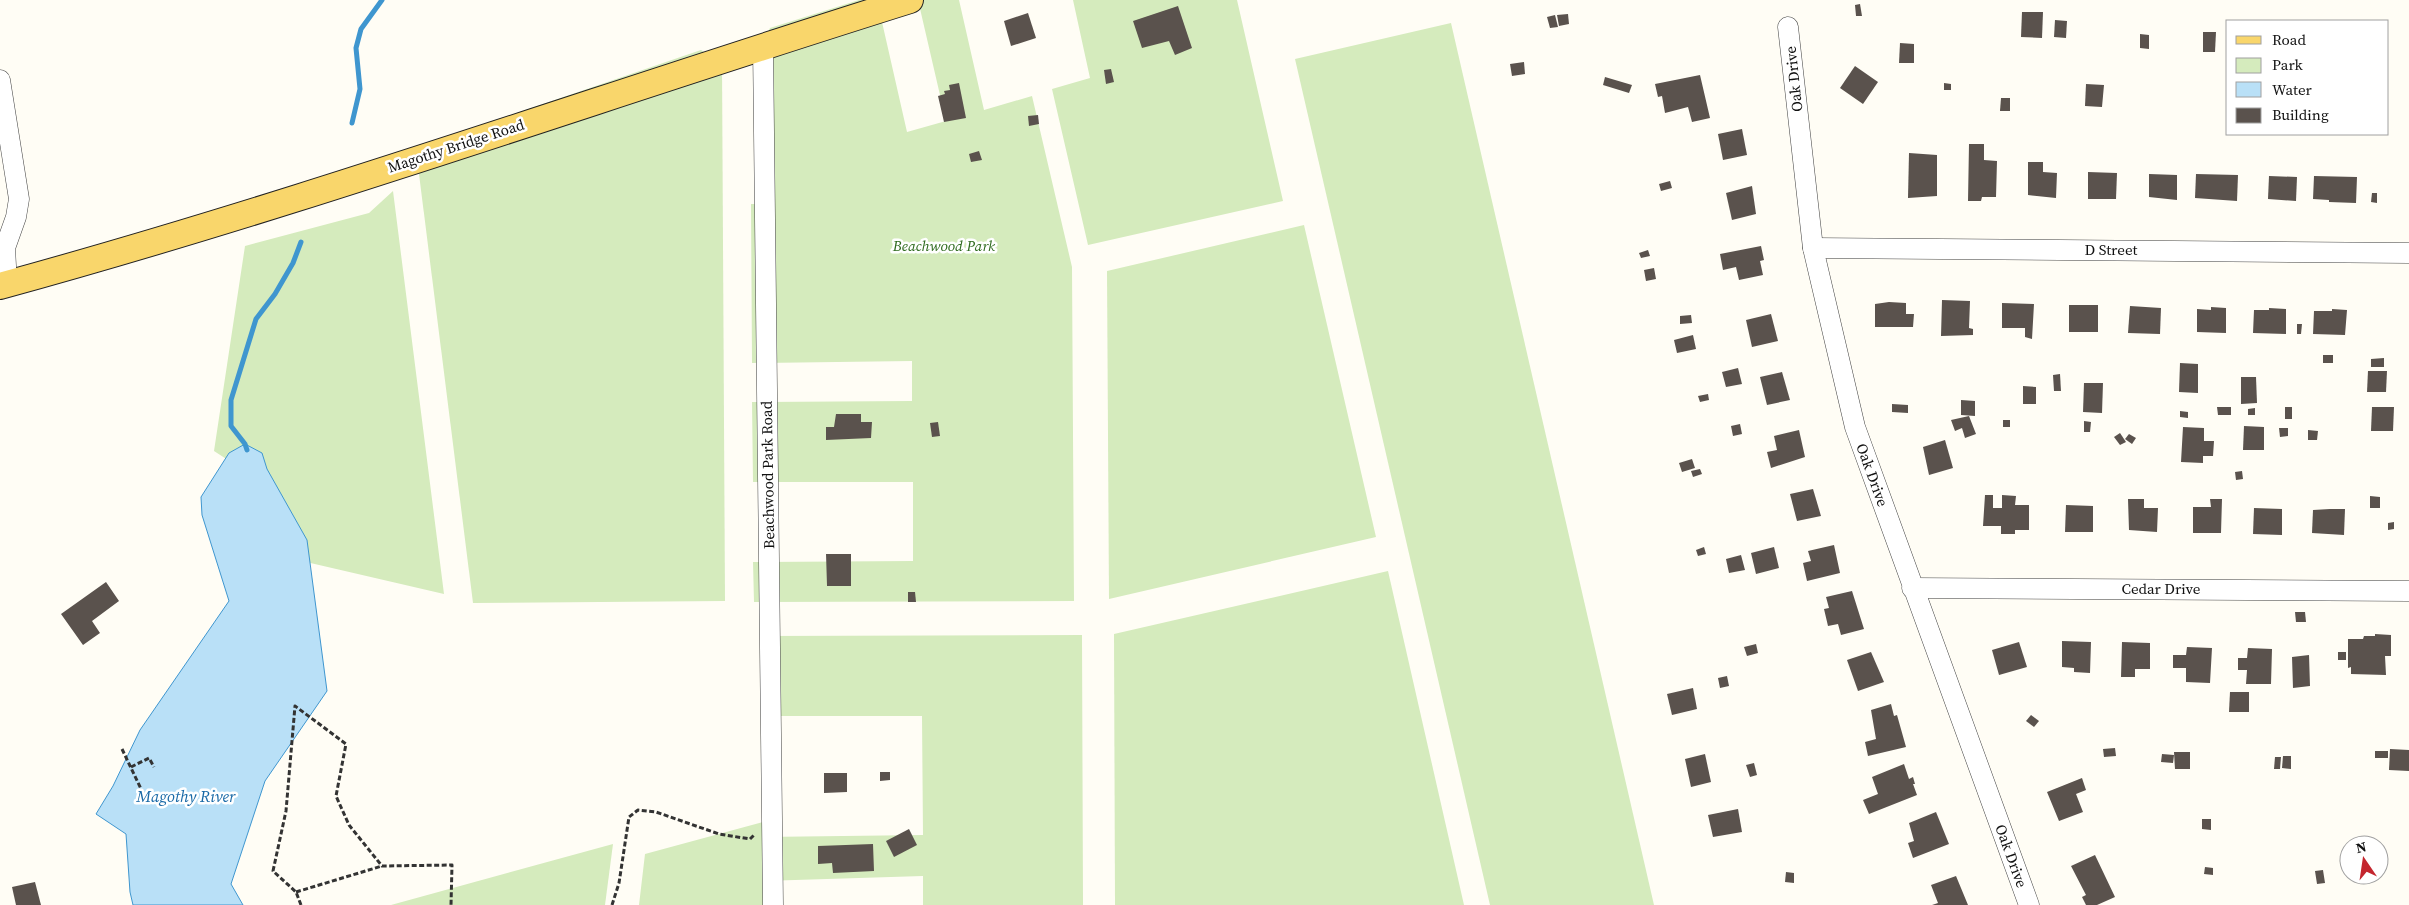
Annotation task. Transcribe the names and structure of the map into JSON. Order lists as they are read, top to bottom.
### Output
{
  "streets": {
    "main road": ["Magothy Bridge Road"],
    "street": [
      "Oak Drive",
      "D Street",
      "Beachwood Park Road",
      "Cedar Drive"
    ]
  },
  "crossings": [
    ["Oak Drive", "D Street"],
    ["Oak Drive", "Cedar Drive"],
    ["Magothy Bridge Road", "Beachwood Park Road"]
  ],
  "water": ["Magothy River"],
  "parks": ["Beachwood Park"],
  "legend": [
    "Road",
    "Park",
    "Water",
    "Building"
  ],
  "north": "top"
}
